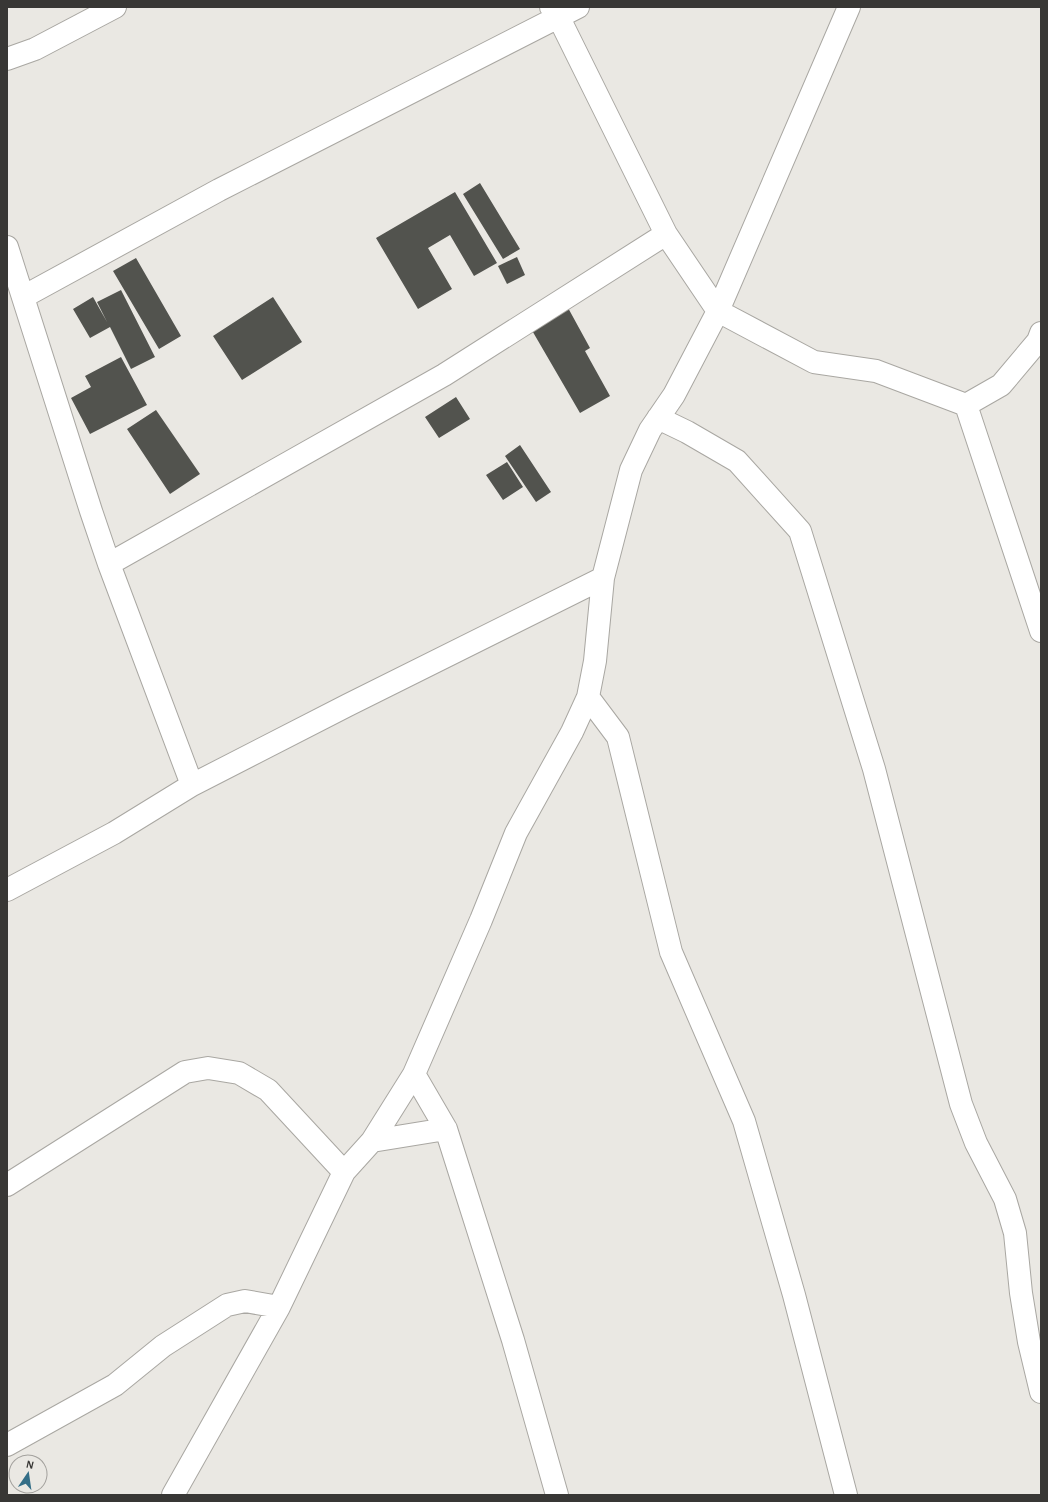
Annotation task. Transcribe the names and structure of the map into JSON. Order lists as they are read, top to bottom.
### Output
{
  "north": "top"
}
